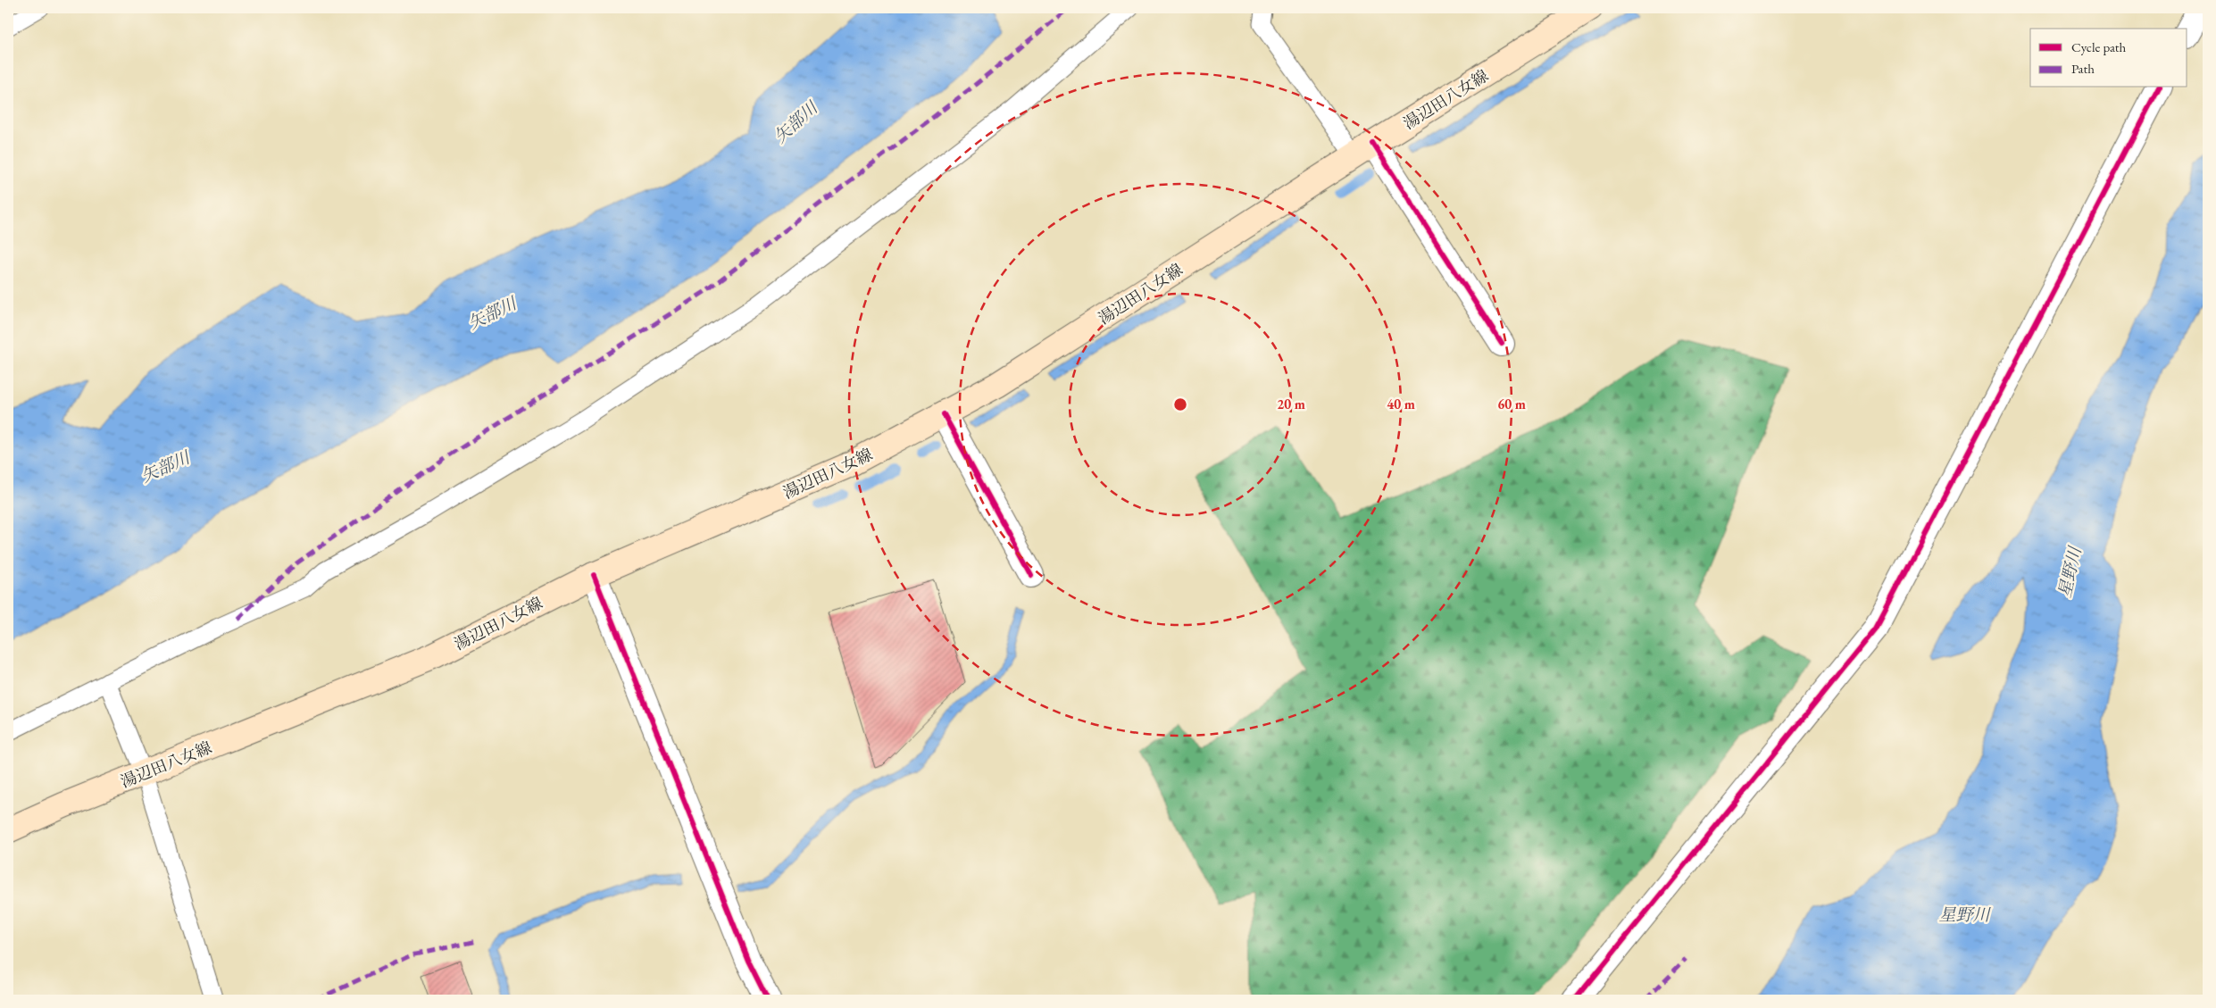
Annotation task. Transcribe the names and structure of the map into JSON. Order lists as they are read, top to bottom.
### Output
{
  "streets": {
    "main road": ["湯辺田八女線"]
  },
  "water": ["矢部川", "星野川"],
  "legend": ["Cycle path", "Path"],
  "rings": ["20 m", "40 m", "60 m"]
}
